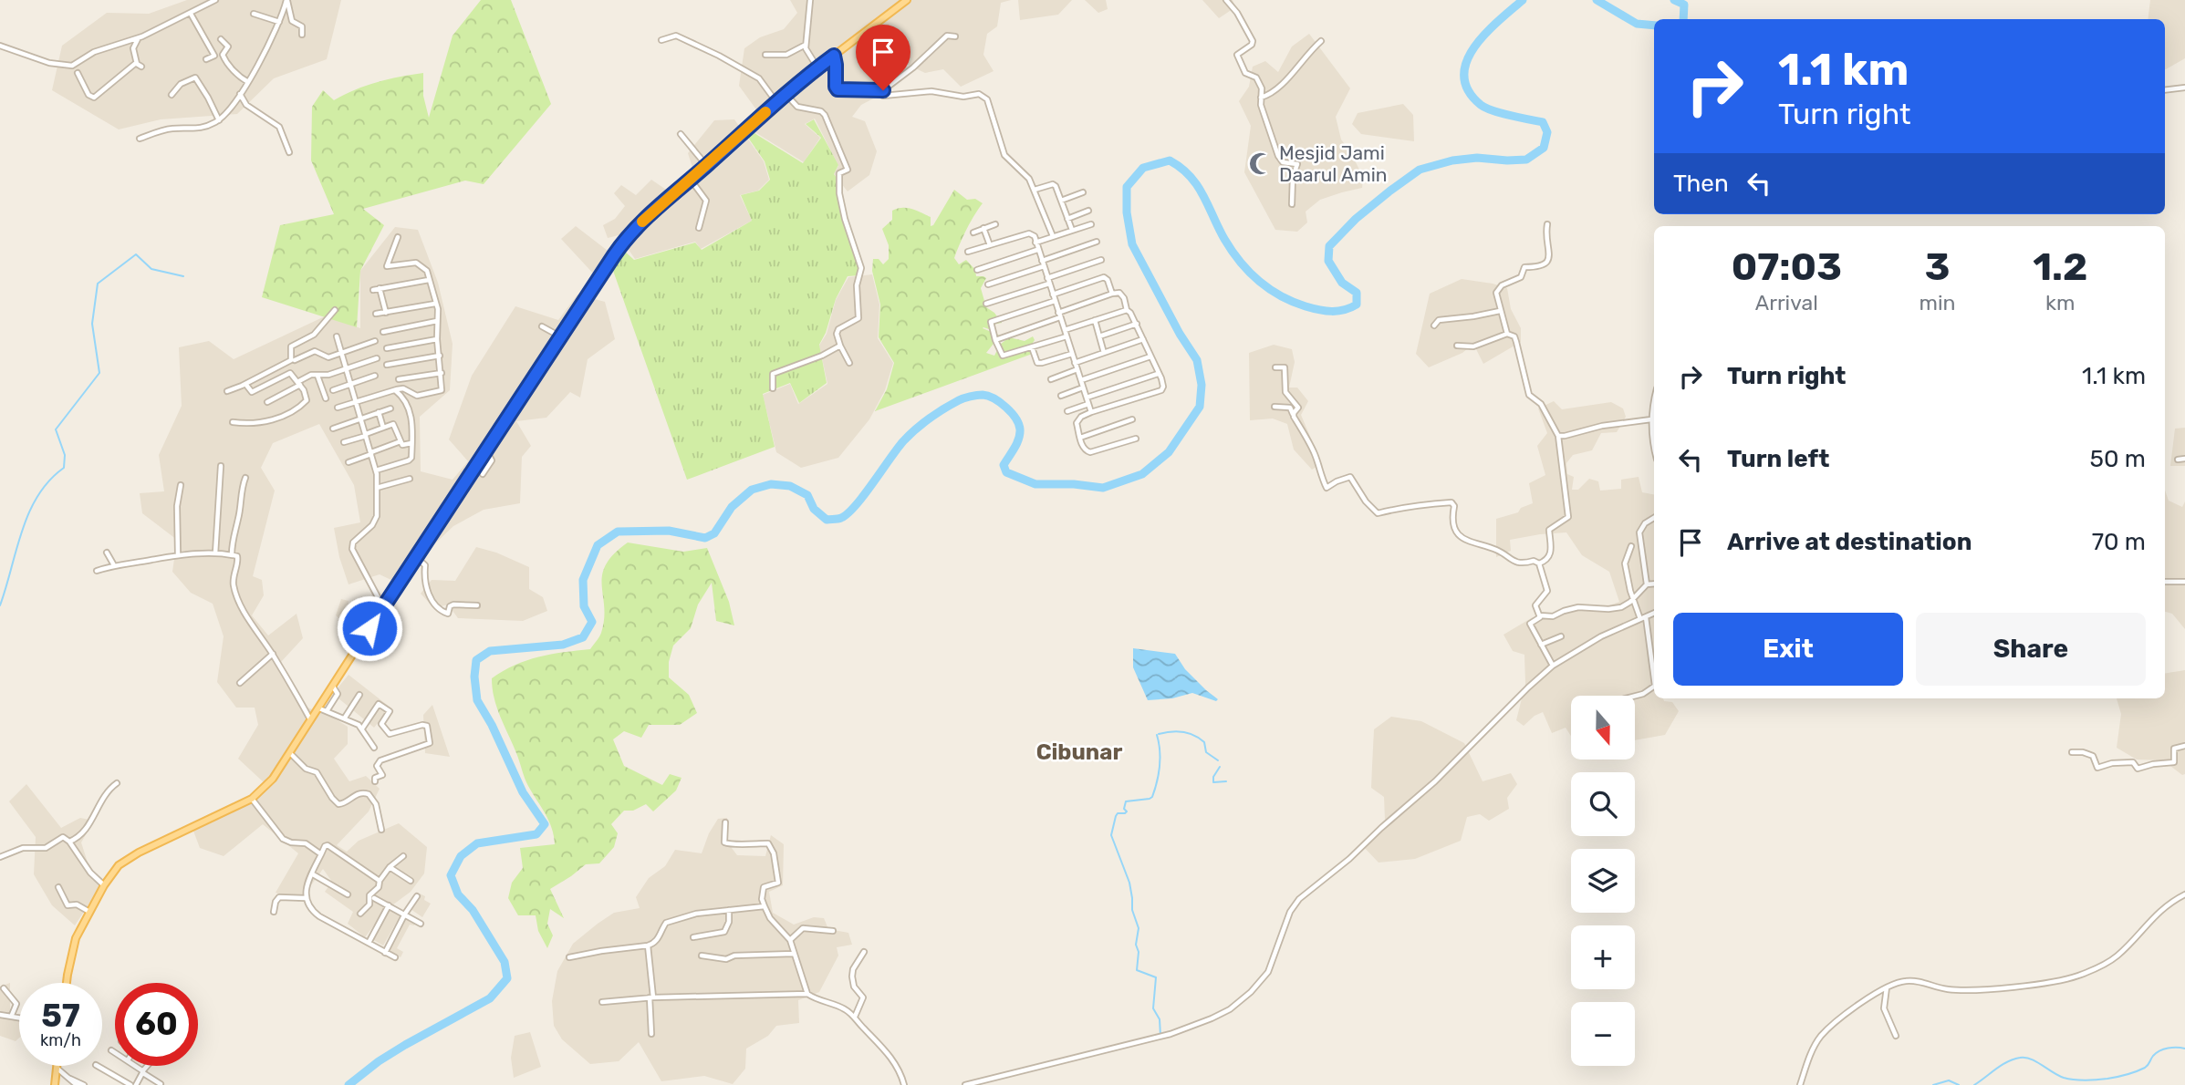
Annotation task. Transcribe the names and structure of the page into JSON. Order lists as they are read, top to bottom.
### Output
{
  "districts": ["Cibunar"],
  "places": {
    "mosque": ["Mesjid Jami Daarul Amin"]
  },
  "north": "bottom",
  "page": {
    "turn": ["1.1 km", "Turn right"],
    "then": "Then",
    "eta": [
      "07:03",
      "Arrival",
      "3",
      "min",
      "1.2",
      "km"
    ],
    "list": [
      {
        "name": "Turn right",
        "value": "1.1 km"
      },
      {
        "name": "Turn left",
        "value": "50 m"
      },
      {
        "name": "Arrive at destination",
        "value": "70 m"
      }
    ],
    "buttons": ["Exit", "Share"],
    "map_buttons": ["+", "−"],
    "speed": "57 km/h",
    "limit": "60"
  }
}
